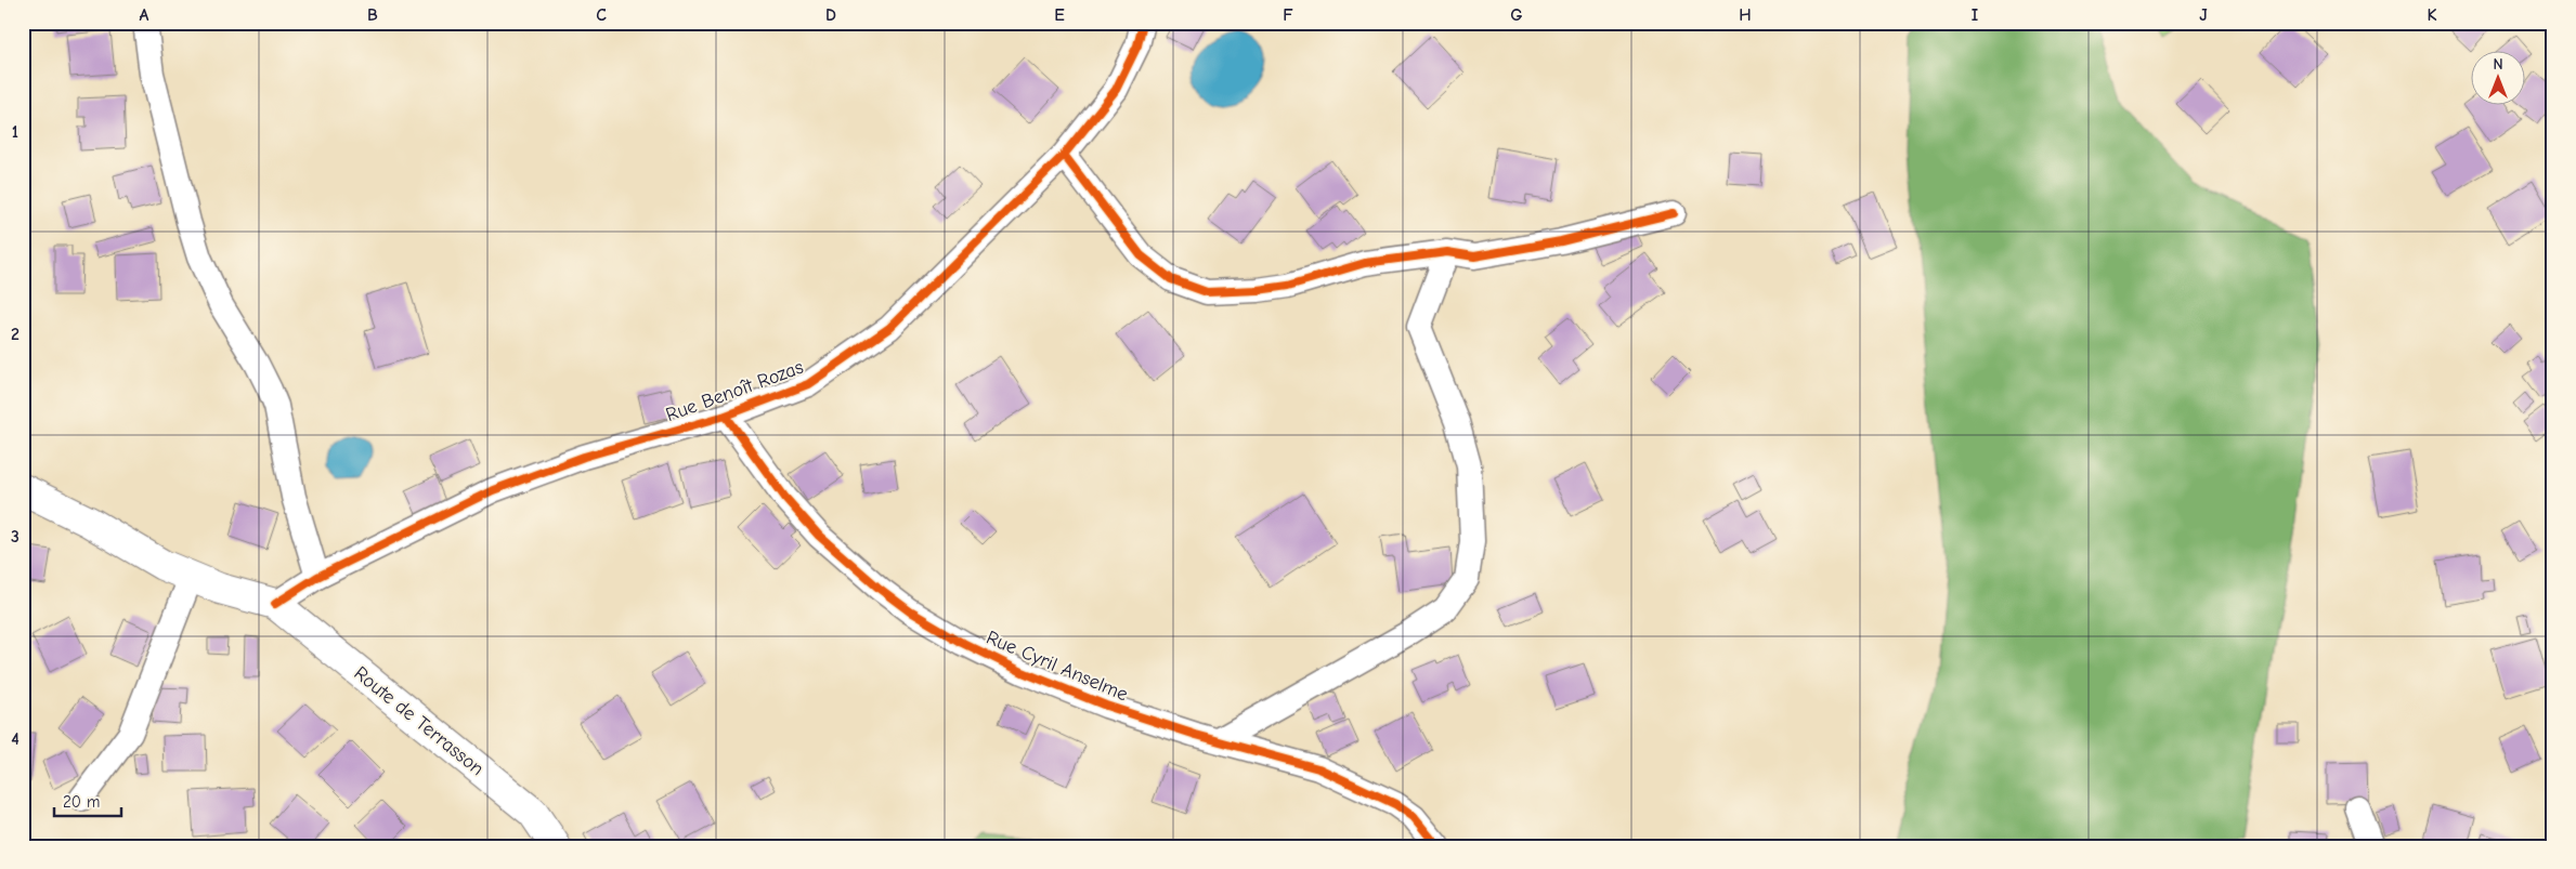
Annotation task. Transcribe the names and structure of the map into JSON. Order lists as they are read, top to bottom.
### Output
{
  "streets": {
    "street": ["Rue Benoît Rozas", "Rue Cyril Anselme", "Route de Terrasson"]
  },
  "crossings": [
    ["Rue Benoît Rozas", "Rue Cyril Anselme"],
    ["Rue Benoît Rozas", "Route de Terrasson"]
  ],
  "scale_bar": "20 m",
  "north": "top",
  "grid": {
    "columns": [
      "A",
      "B",
      "C",
      "D",
      "E",
      "F",
      "G",
      "H",
      "I",
      "J",
      "K"
    ],
    "rows": [
      "1",
      "2",
      "3",
      "4"
    ]
  }
}
